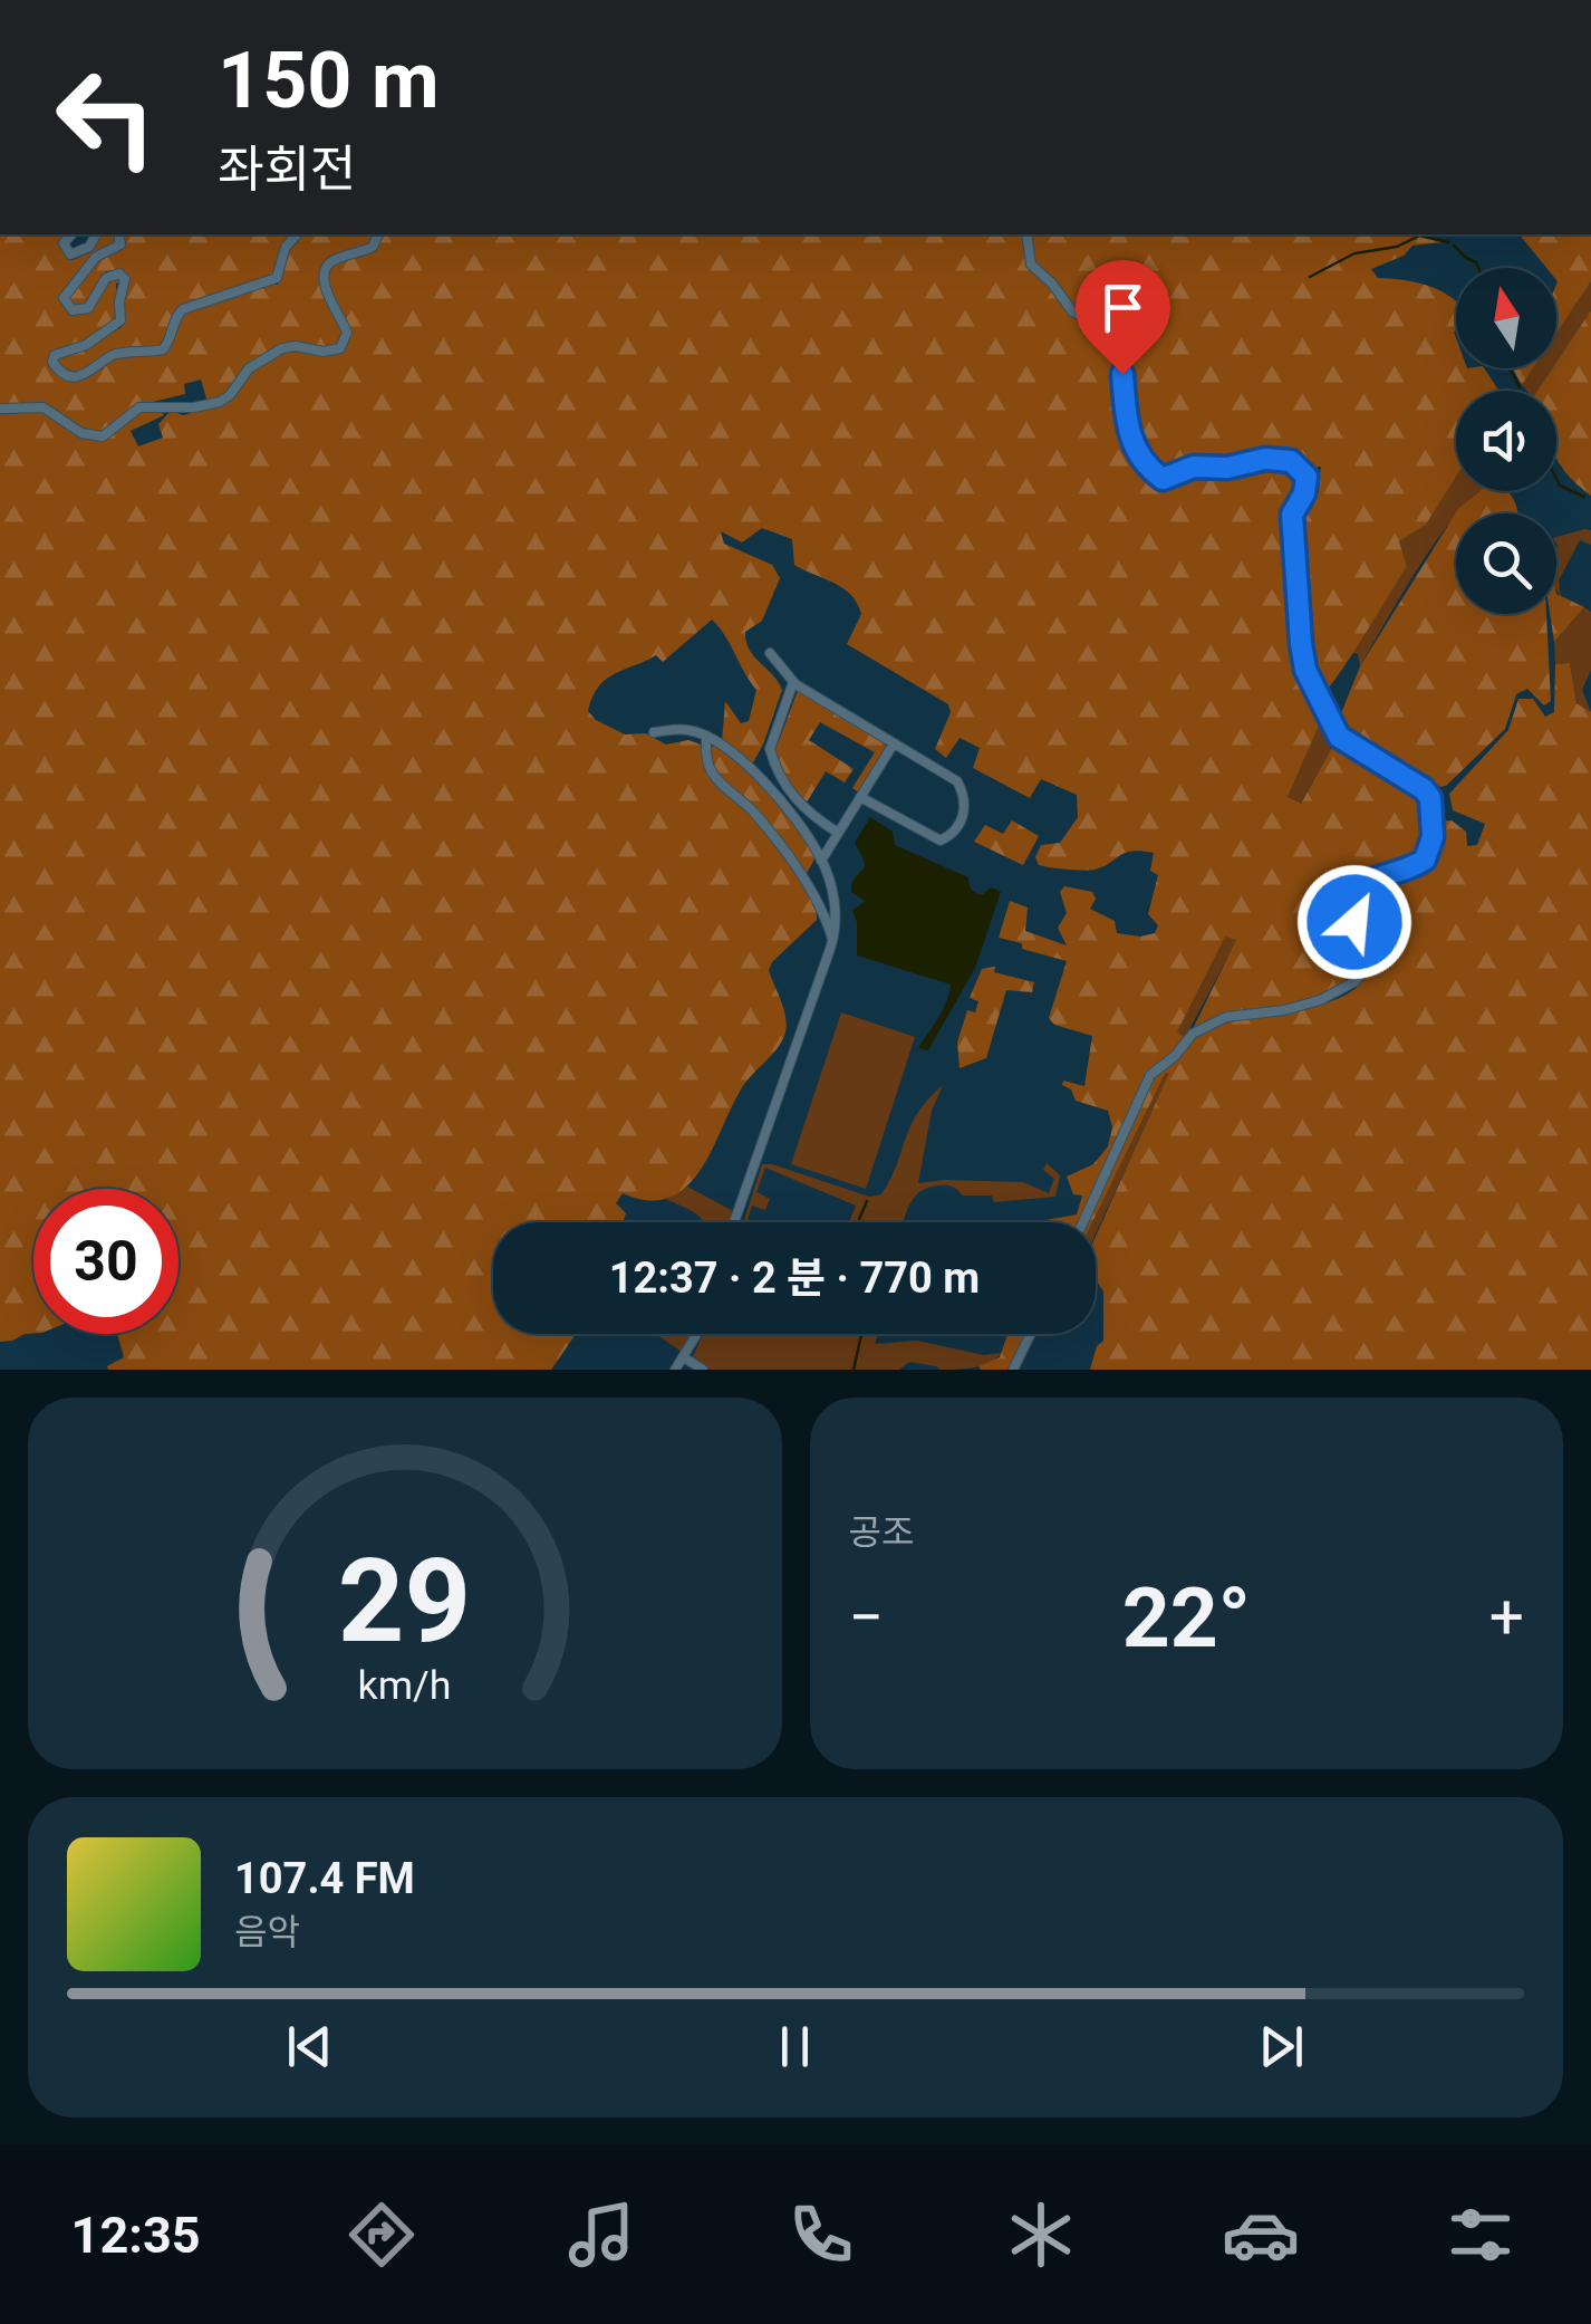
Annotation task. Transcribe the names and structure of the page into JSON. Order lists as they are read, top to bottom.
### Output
{
  "north": "top",
  "page": {
    "turn": ["150 m", "좌회전"],
    "limit": "30",
    "trip": "12:37 · 2 분 · 770 m",
    "tile": "공조",
    "heat": ["−", "22°", "+"],
    "song": ["107.4 FM", "음악"],
    "tabs": "12:35",
    "gauge": ["29", "km/h"]
  }
}
